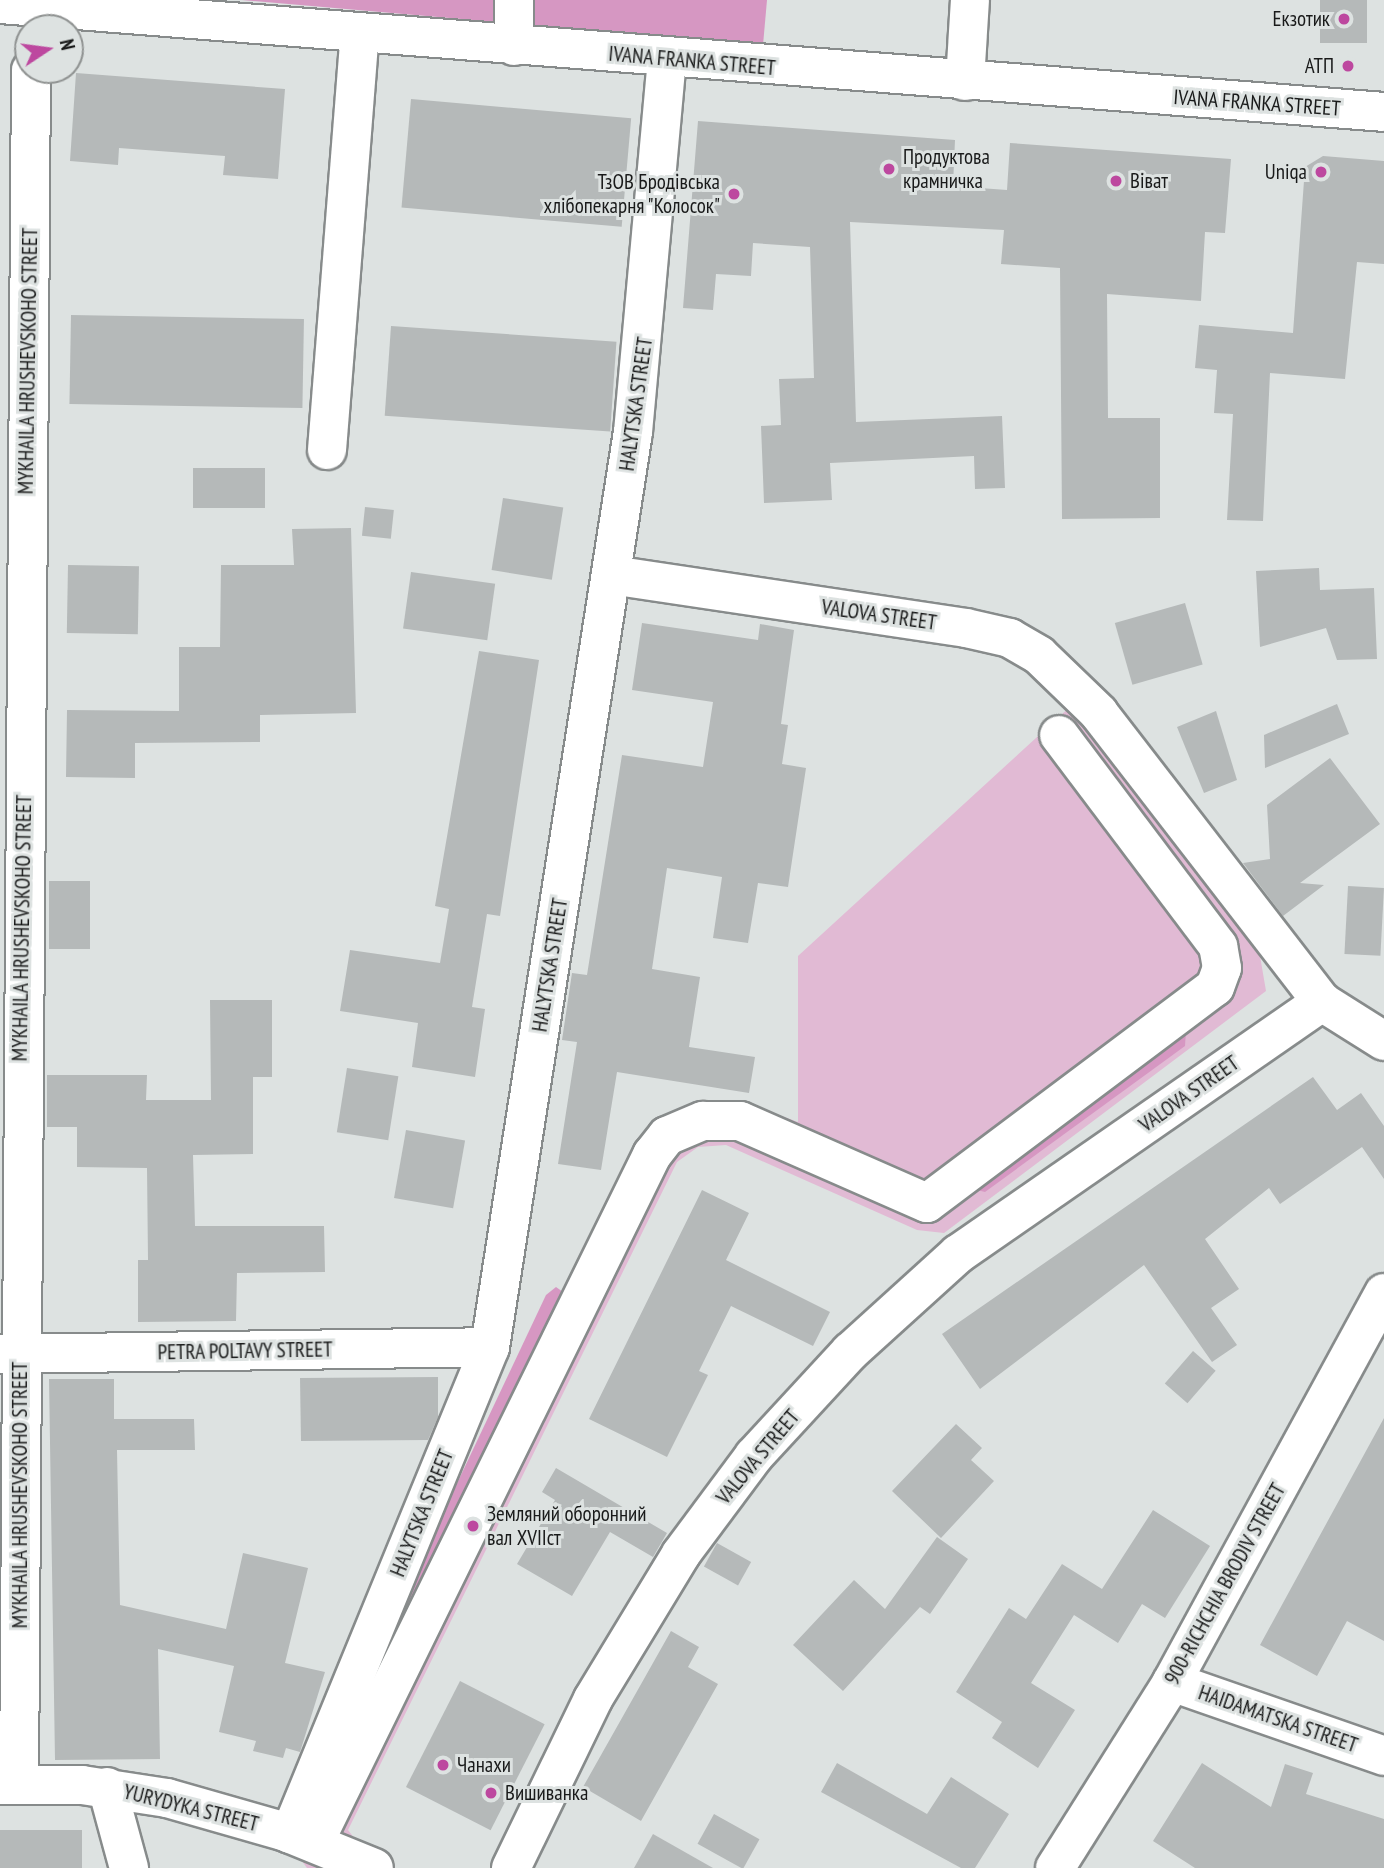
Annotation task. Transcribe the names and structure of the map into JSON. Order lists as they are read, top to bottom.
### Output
{
  "streets": {
    "street": [
      "IVANA FRANKA STREET",
      "MYKHAILA HRUSHEVSKOHO STREET",
      "HALYTSKA STREET",
      "VALOVA STREET",
      "PETRA POLTAVY STREET",
      "900-RICHCHIA BRODIV STREET",
      "HAIDAMATSKA STREET",
      "YURYDYKA STREET"
    ]
  },
  "crossings": [
    ["IVANA FRANKA STREET", "HALYTSKA STREET"],
    ["MYKHAILA HRUSHEVSKOHO STREET", "PETRA POLTAVY STREET"],
    ["MYKHAILA HRUSHEVSKOHO STREET", "YURYDYKA STREET"],
    ["HALYTSKA STREET", "VALOVA STREET"],
    ["HALYTSKA STREET", "PETRA POLTAVY STREET"],
    ["HALYTSKA STREET", "YURYDYKA STREET"],
    ["900-RICHCHIA BRODIV STREET", "HAIDAMATSKA STREET"]
  ],
  "places": [
    "Екзотик",
    "АТП",
    "Продуктова крамничка",
    "Uniqa",
    "Віват",
    "ТзОВ Бродівська хлібопекарня \"Колосок\"",
    "Земляний оборонний вал XVIIст",
    "Чанахи",
    "Вишиванка"
  ],
  "north": "right"
}
